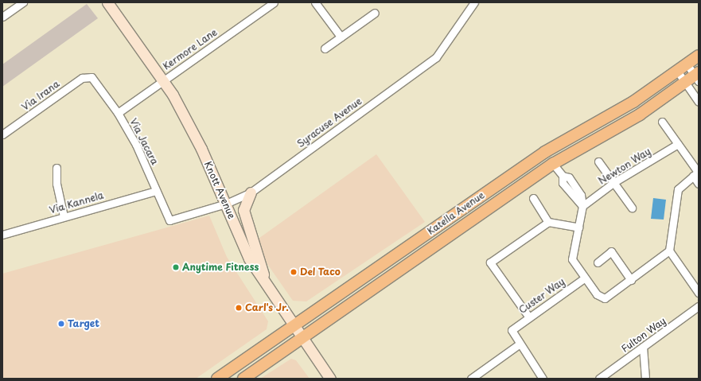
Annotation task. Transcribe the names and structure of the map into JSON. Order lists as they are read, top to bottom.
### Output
{
  "streets": {
    "main road": ["Knott Avenue", "Katella Avenue"],
    "street": [
      "Kermore Lane",
      "Via Irana",
      "Syracuse Avenue",
      "Via Jacara",
      "Newton Way",
      "Via Kannela",
      "Custer Way",
      "Fulton Way"
    ]
  },
  "crossings": [
    ["Kermore Lane", "Via Jacara"],
    ["Kermore Lane", "Knott Avenue"],
    ["Via Irana", "Via Jacara"],
    ["Syracuse Avenue", "Via Jacara"],
    ["Syracuse Avenue", "Knott Avenue"],
    ["Via Jacara", "Via Kannela"],
    ["Knott Avenue", "Katella Avenue"]
  ],
  "places": [
    "Anytime Fitness",
    "Del Taco",
    "Carl's Jr.",
    "Target"
  ]
}
